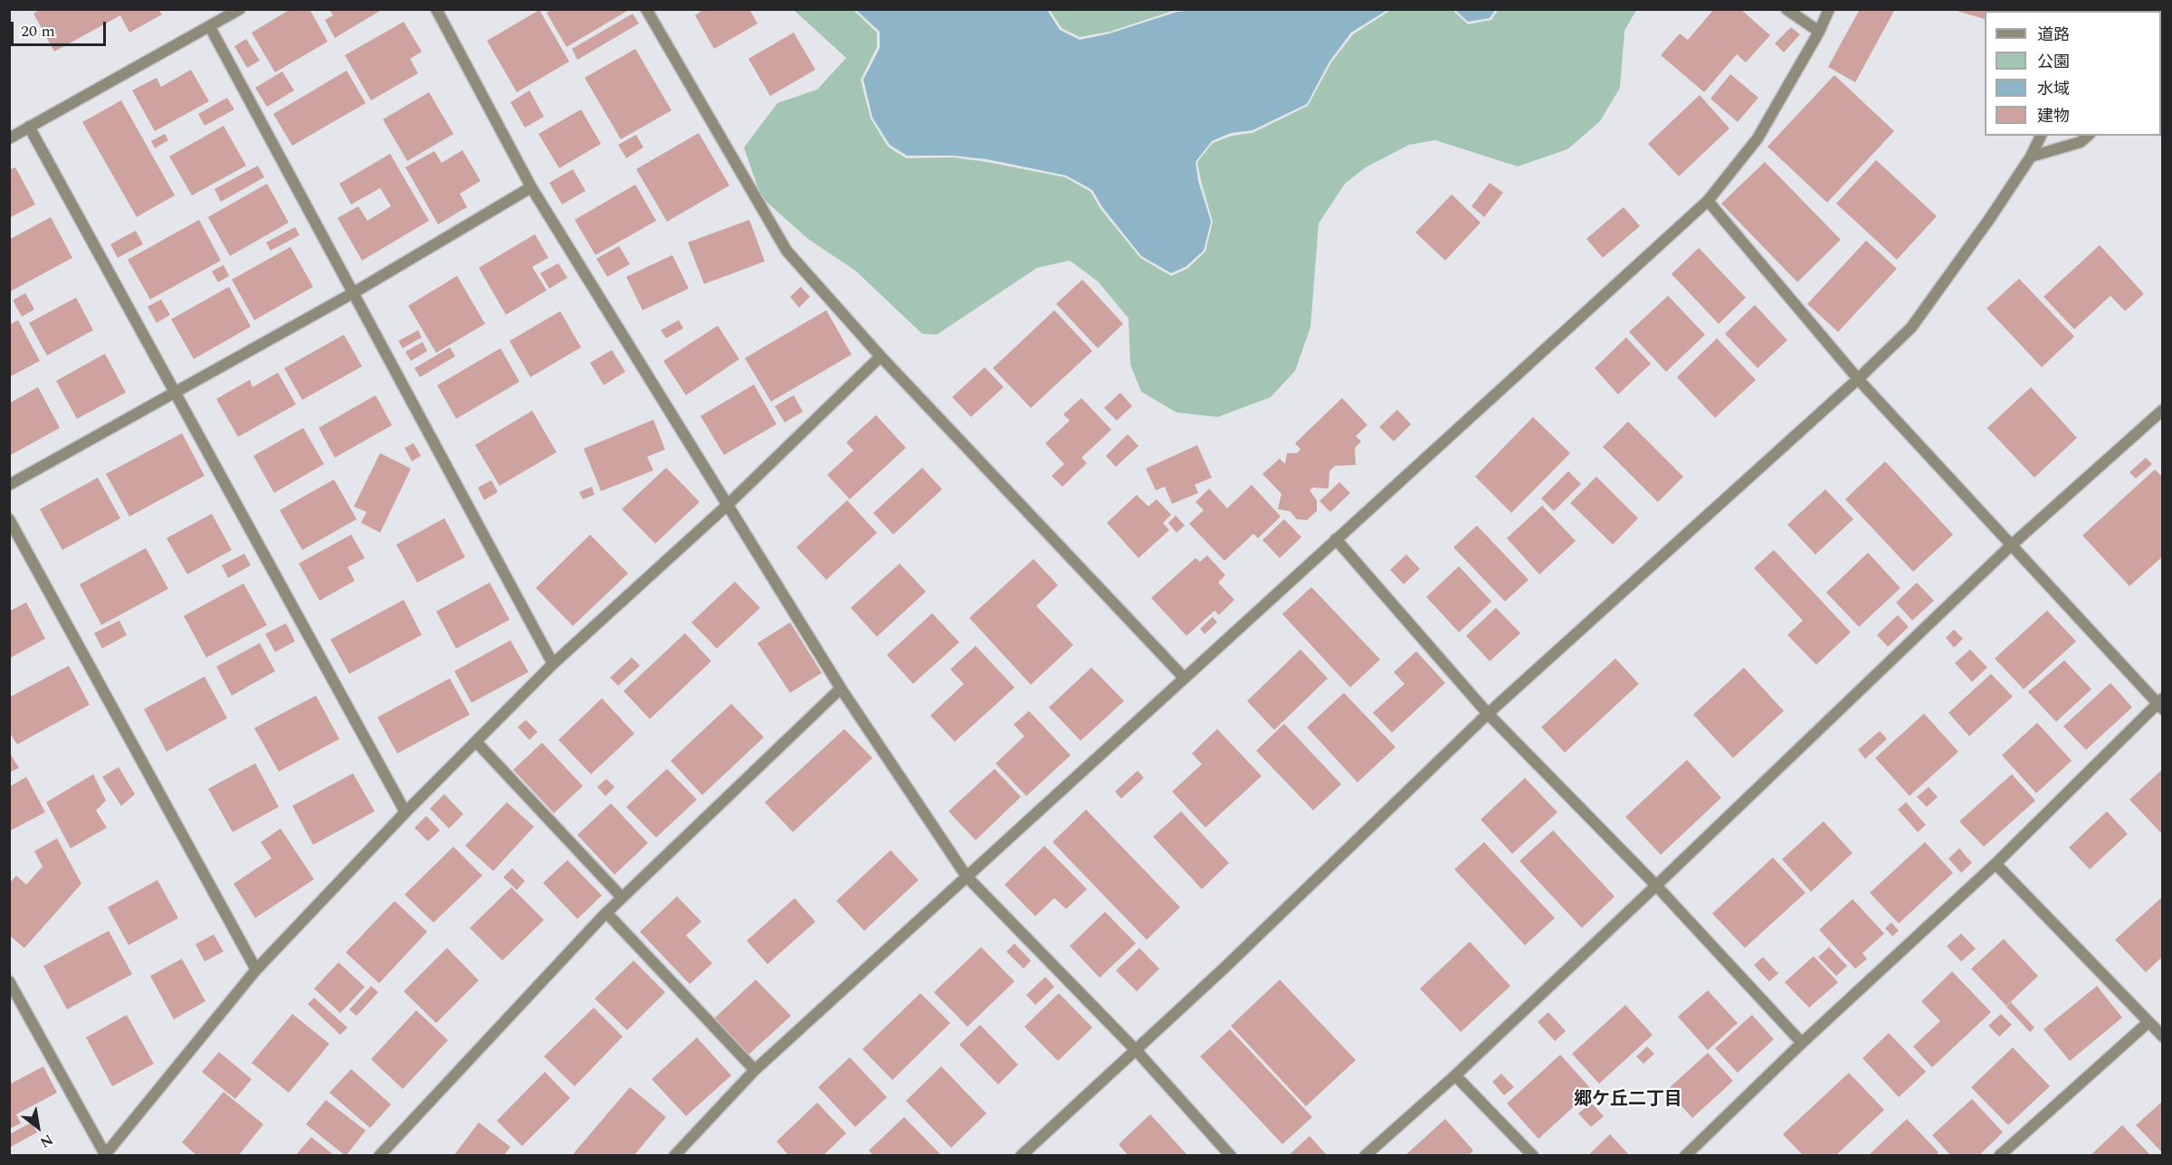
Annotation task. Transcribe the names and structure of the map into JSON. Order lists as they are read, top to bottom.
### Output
{
  "districts": ["郷ケ丘二丁目"],
  "legend": [
    "道路",
    "公園",
    "水域",
    "建物"
  ],
  "scale_bar": "20 m",
  "north": "bottom right"
}
